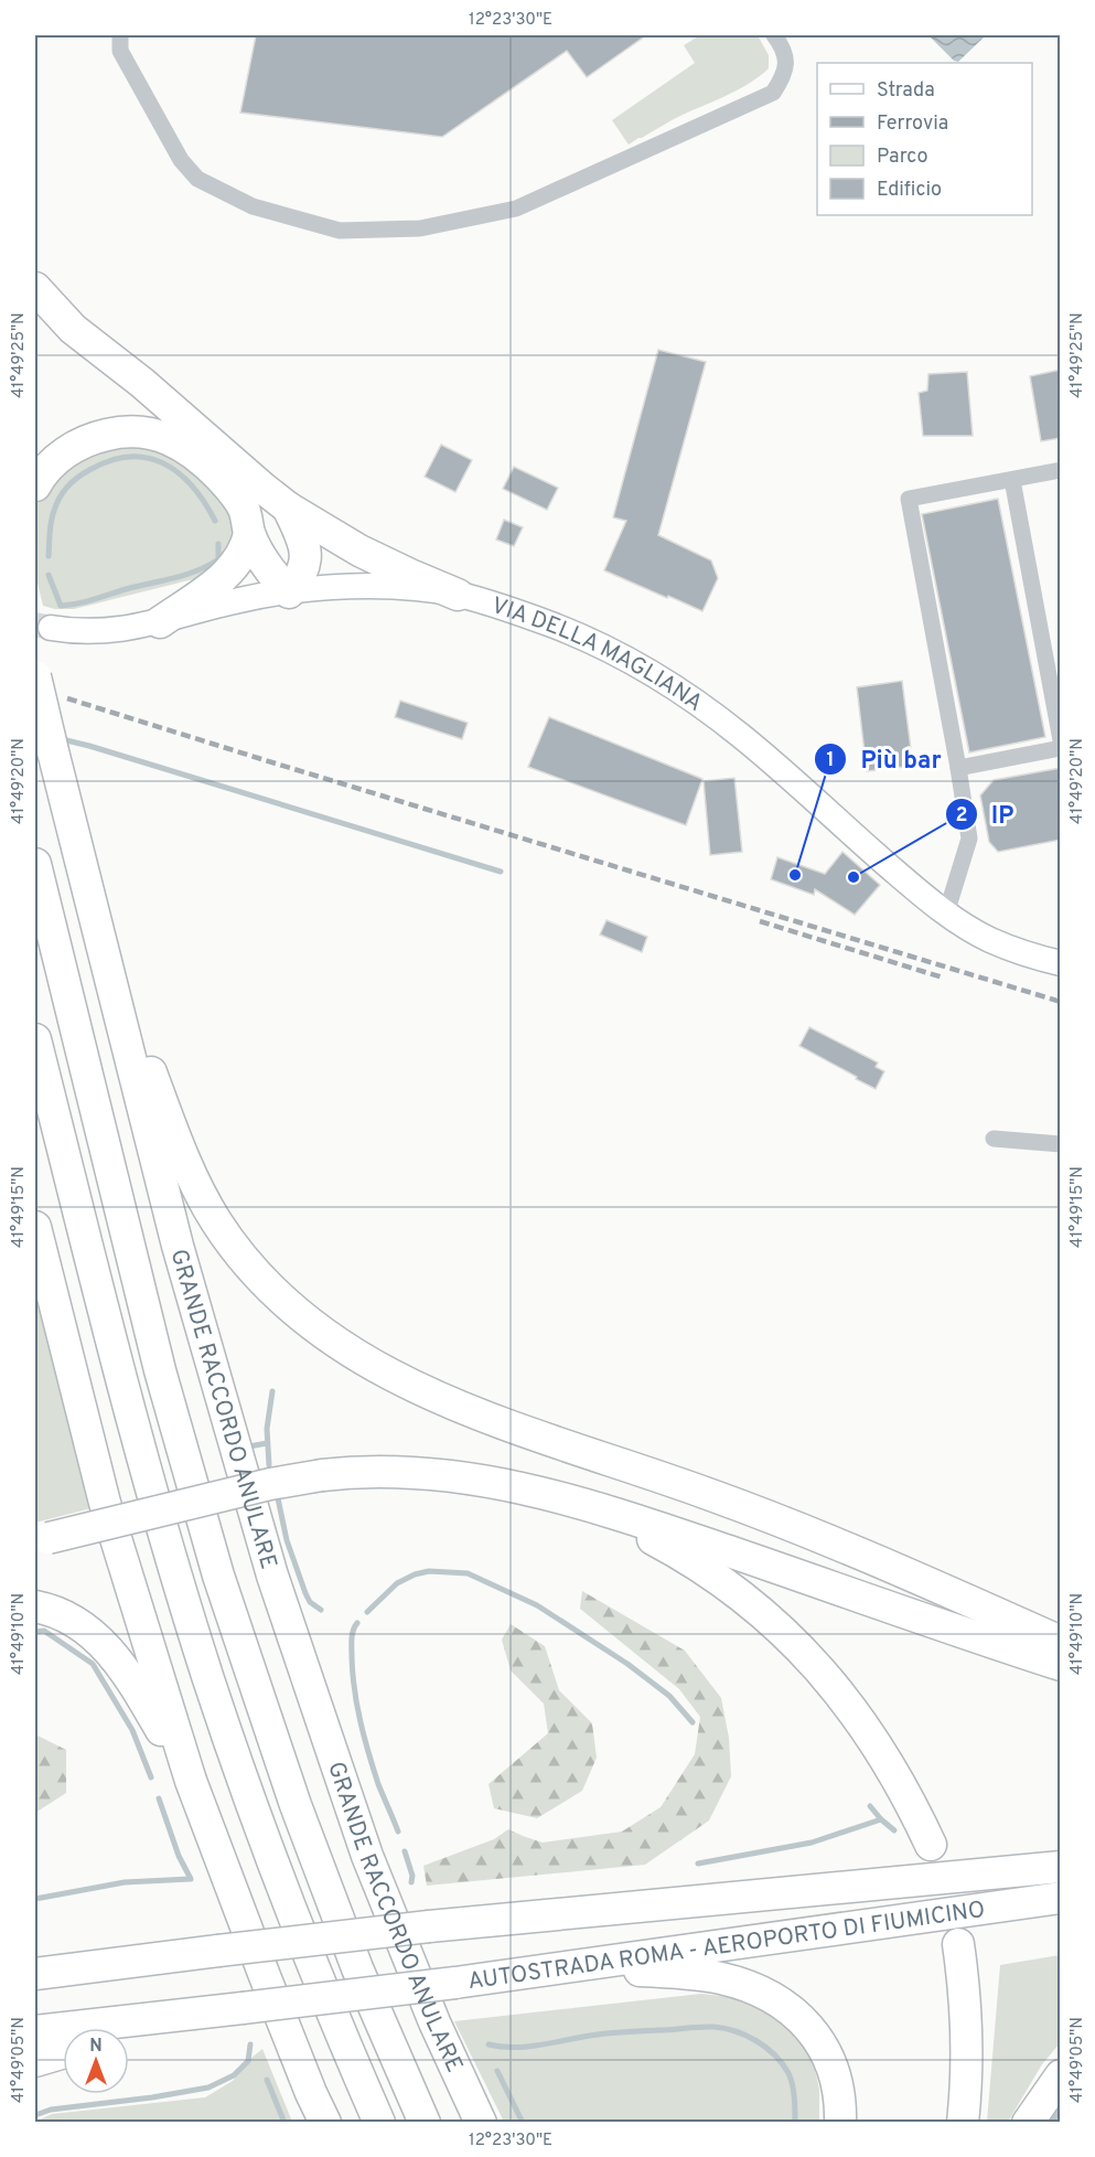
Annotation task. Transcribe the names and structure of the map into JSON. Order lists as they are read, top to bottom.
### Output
{
  "streets": {
    "highway": ["GRANDE RACCORDO ANULARE", "AUTOSTRADA ROMA - AEROPORTO DI FIUMICINO"],
    "main road": ["VIA DELLA MAGLIANA"]
  },
  "places": ["Più bar", "IP"],
  "legend": [
    "Strada",
    "Ferrovia",
    "Parco",
    "Edificio"
  ],
  "north": "top",
  "coordinates": [
    "12°23'30\"E",
    "41°49'25\"N",
    "41°49'20\"N",
    "41°49'15\"N",
    "41°49'10\"N",
    "41°49'05\"N"
  ]
}
